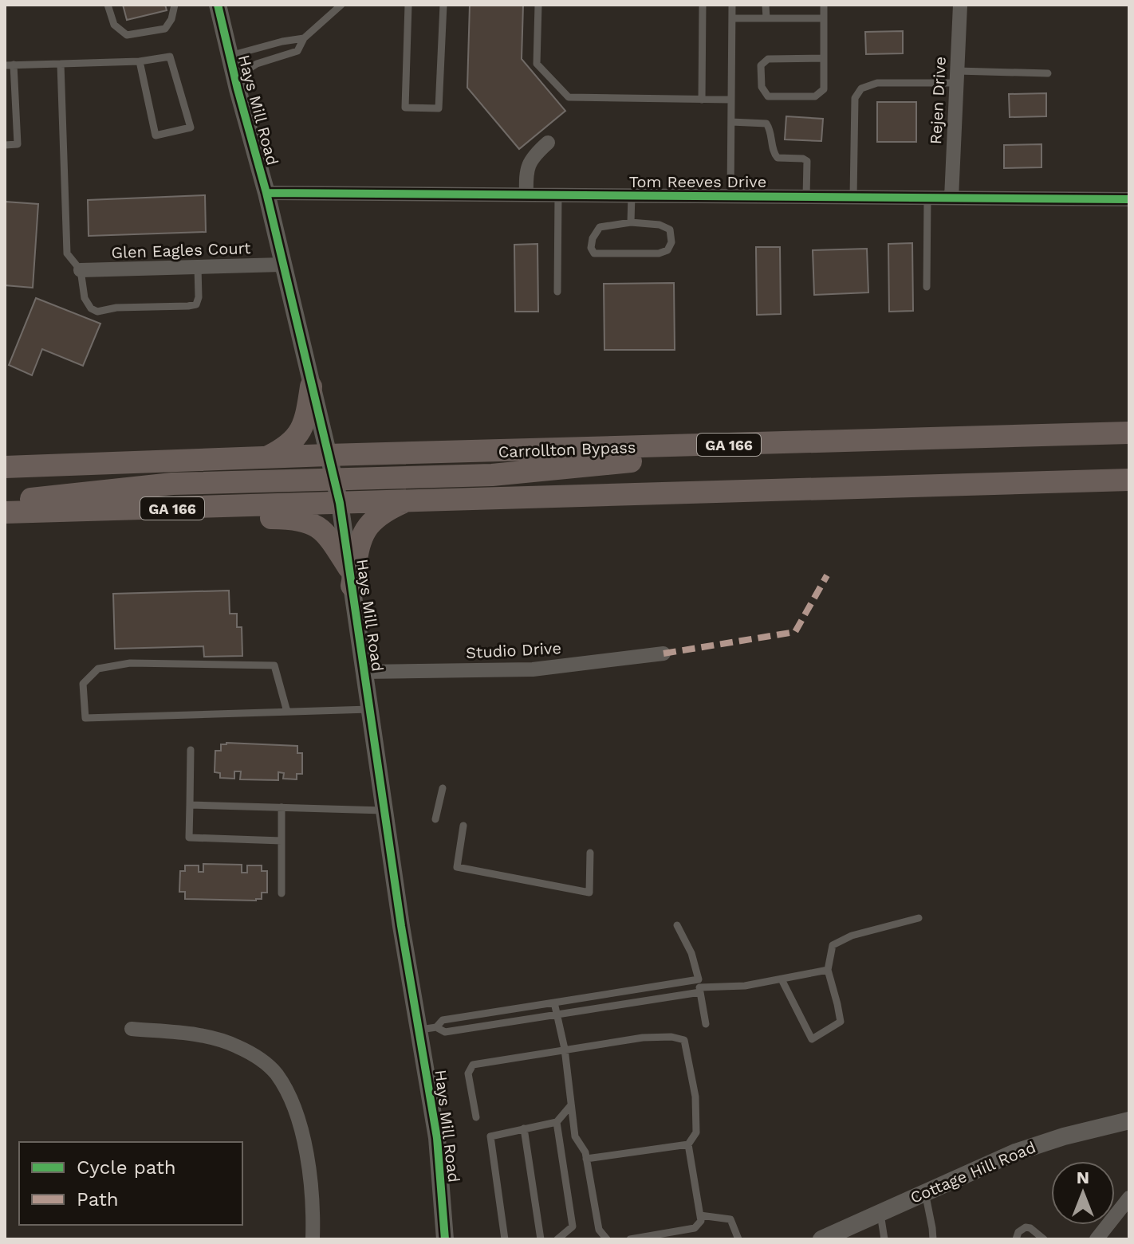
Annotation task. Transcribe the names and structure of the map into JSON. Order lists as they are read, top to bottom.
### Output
{
  "streets": {
    "main road": ["GA 166", "Carrollton Bypass"],
    "street": [
      "Rejen Drive",
      "Hays Mill Road",
      "Tom Reeves Drive",
      "Glen Eagles Court",
      "Studio Drive",
      "Cottage Hill Road"
    ]
  },
  "crossings": [
    ["Rejen Drive", "Tom Reeves Drive"],
    ["Hays Mill Road", "Tom Reeves Drive"],
    ["Hays Mill Road", "Glen Eagles Court"],
    ["Hays Mill Road", "GA 166"],
    ["Hays Mill Road", "Carrollton Bypass"],
    ["Hays Mill Road", "Studio Drive"]
  ],
  "legend": ["Cycle path", "Path"],
  "north": "top"
}
